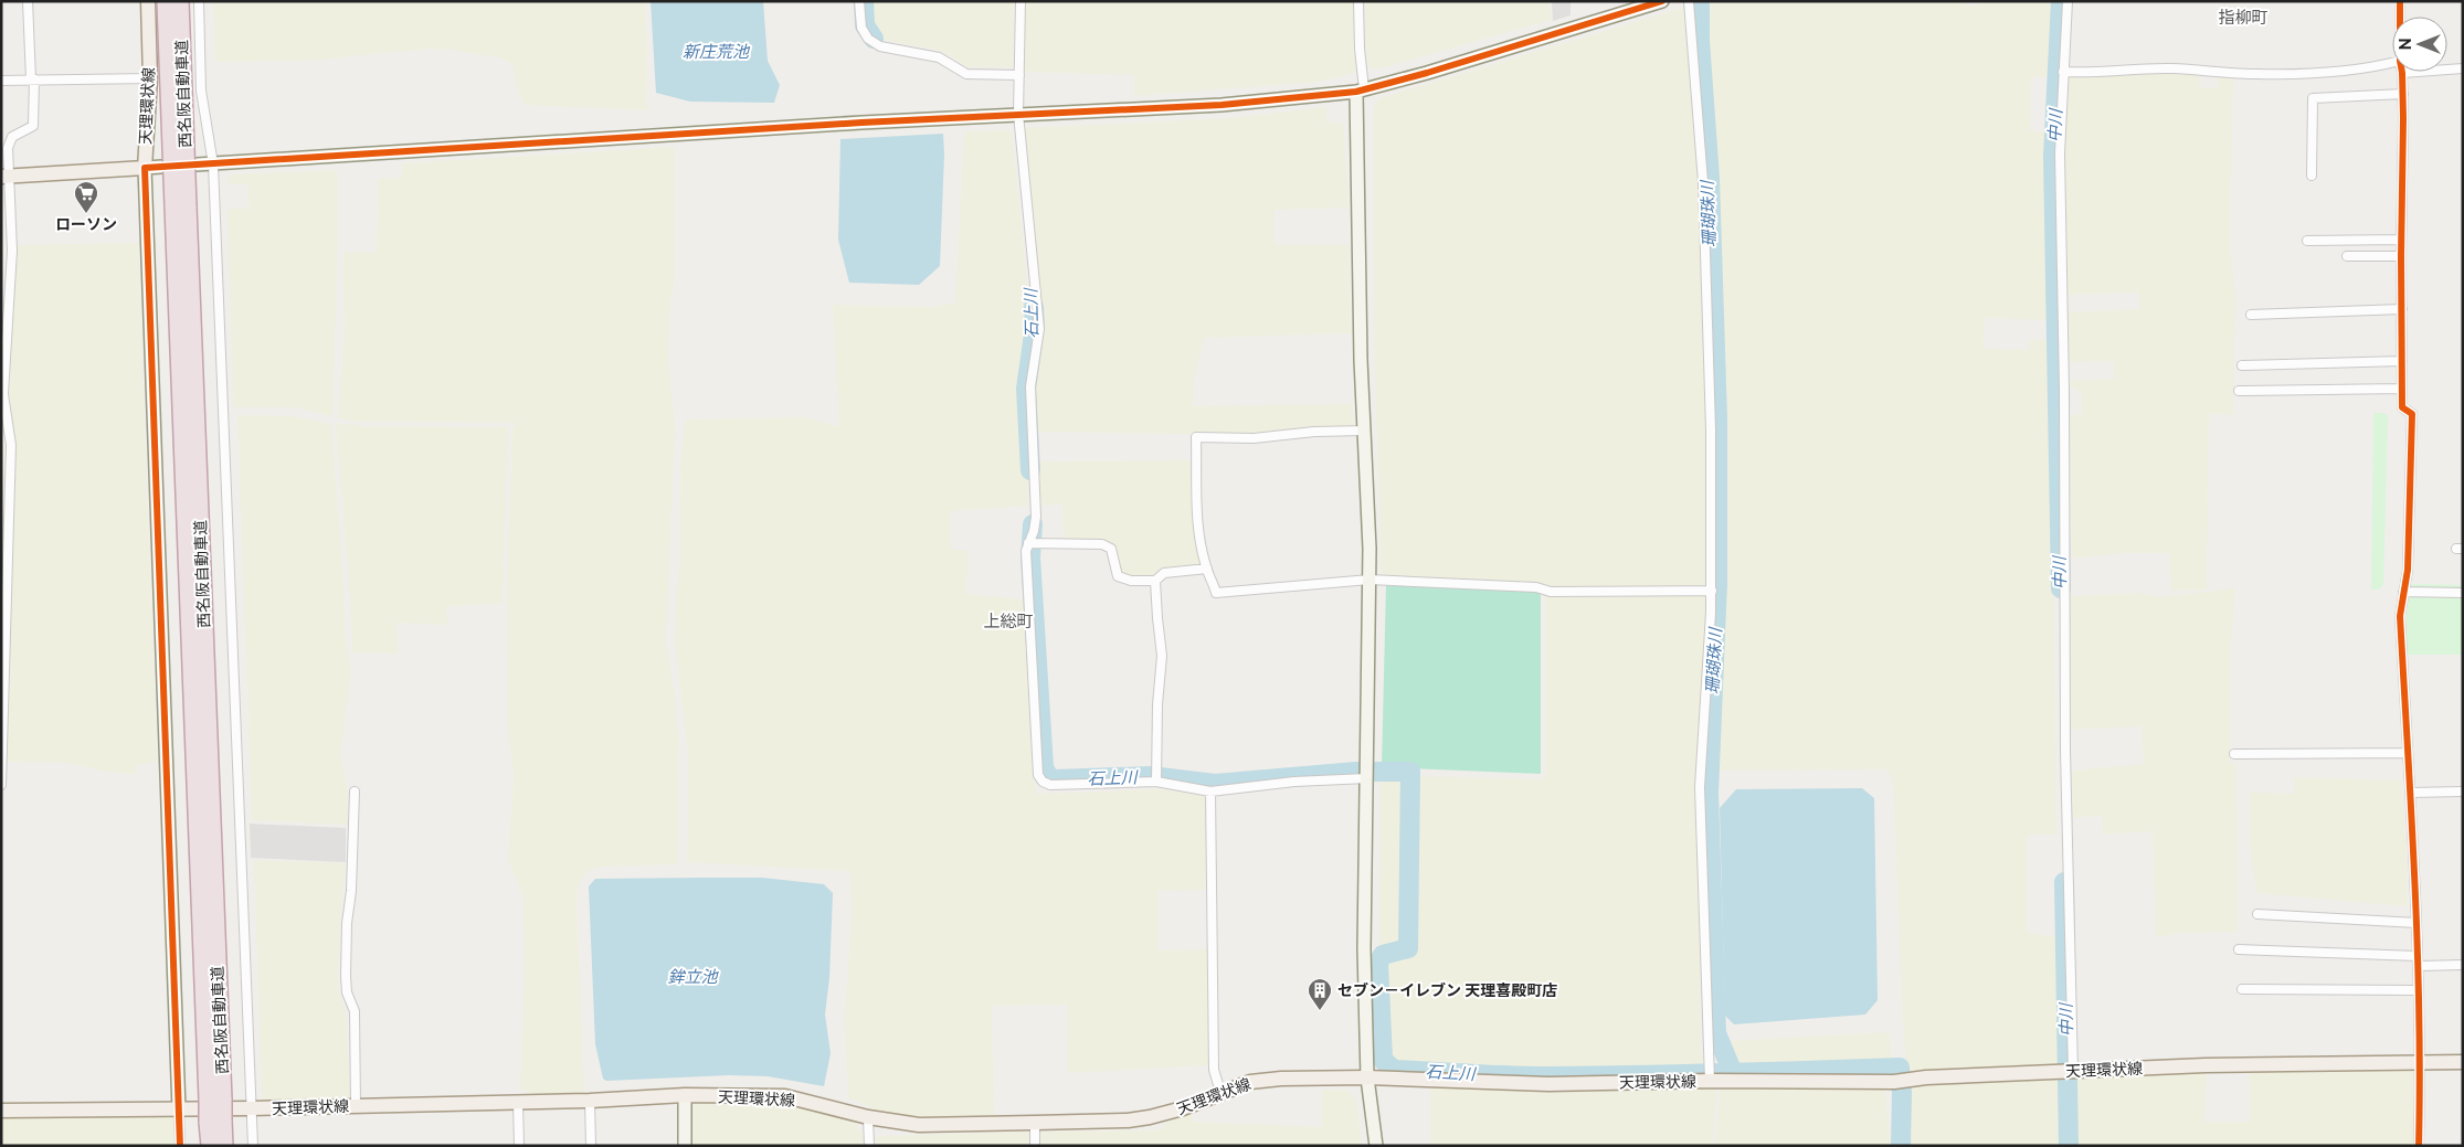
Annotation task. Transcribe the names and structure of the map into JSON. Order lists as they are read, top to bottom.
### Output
{
  "streets": {
    "highway": ["西名阪自動車道"],
    "main road": ["天理環状線"]
  },
  "districts": ["指柳町", "上総町"],
  "water": [
    "新庄荒池",
    "中川",
    "珊瑚珠川",
    "石上川",
    "鉾立池"
  ],
  "places": {
    "supermarket": ["ローソン"],
    "building": ["セブン－イレブン 天理喜殿町店"]
  },
  "north": "left"
}
